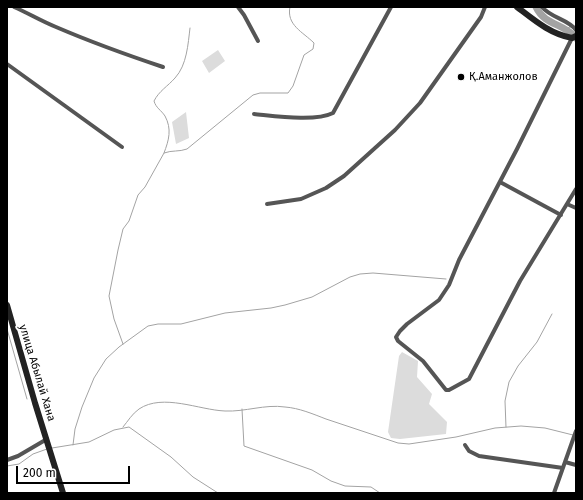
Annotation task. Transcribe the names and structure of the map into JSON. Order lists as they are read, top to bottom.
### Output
{
  "streets": {
    "main road": ["улица Абылай Хана"]
  },
  "places": ["Қ.Аманжолов"],
  "scale_bar": "200 m"
}
